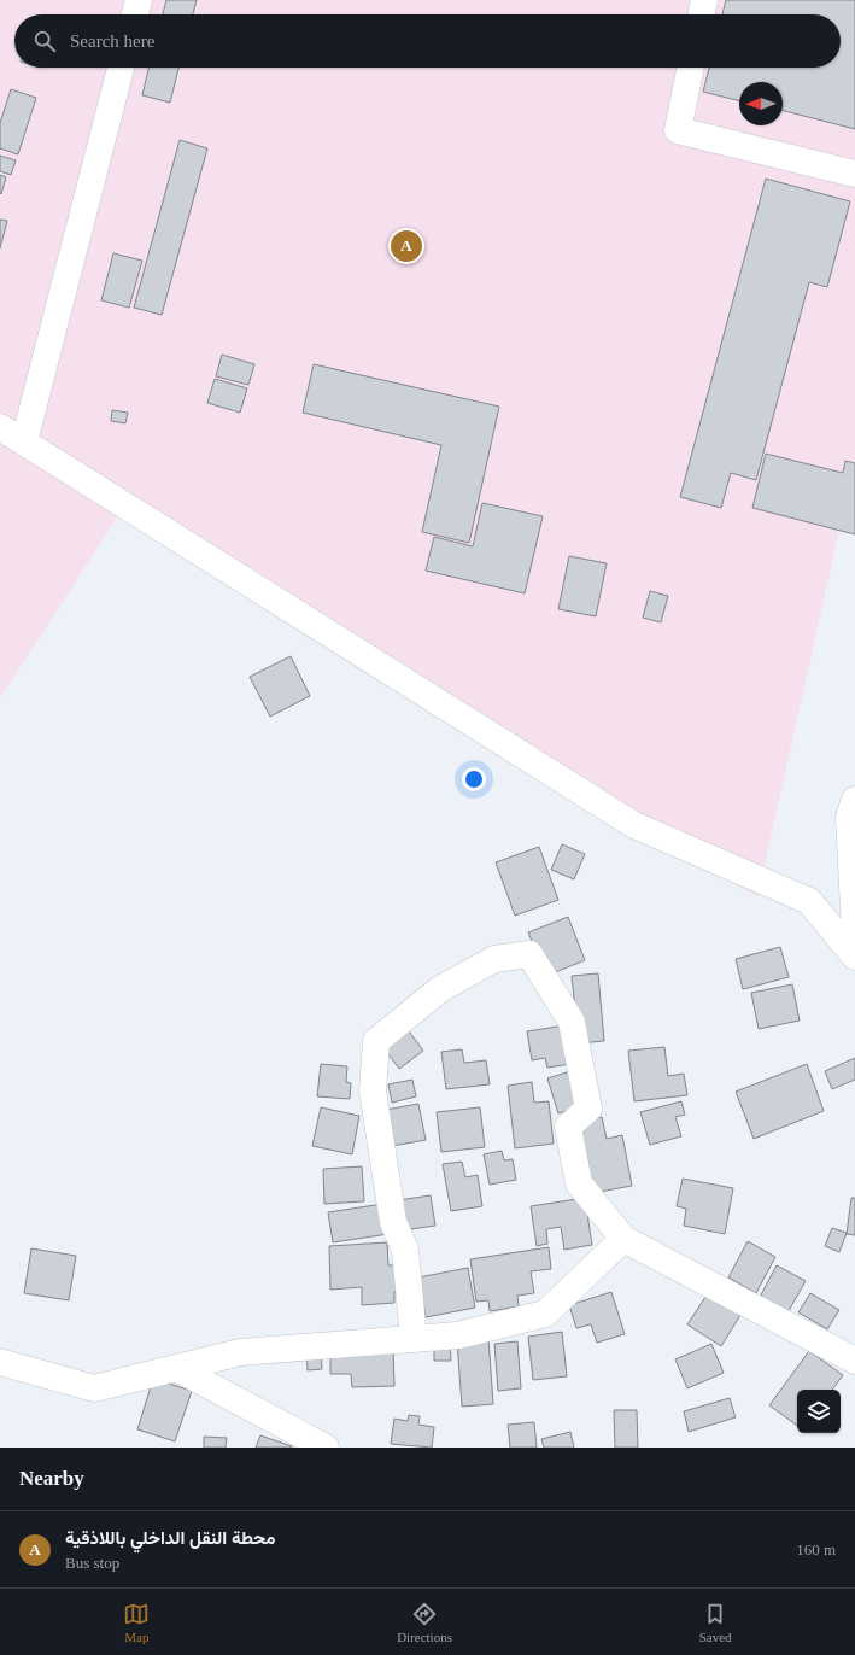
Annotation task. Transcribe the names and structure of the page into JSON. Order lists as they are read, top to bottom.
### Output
{
  "north": "left",
  "page": {
    "search": "Search here",
    "pins": "A",
    "heading": "Nearby",
    "list": [
      {
        "mark": "A",
        "name": "محطة النقل الداخلي باللاذقية",
        "note": "Bus stop",
        "value": "160 m"
      }
    ],
    "nav": ["Map", "Directions", "Saved"]
  }
}
